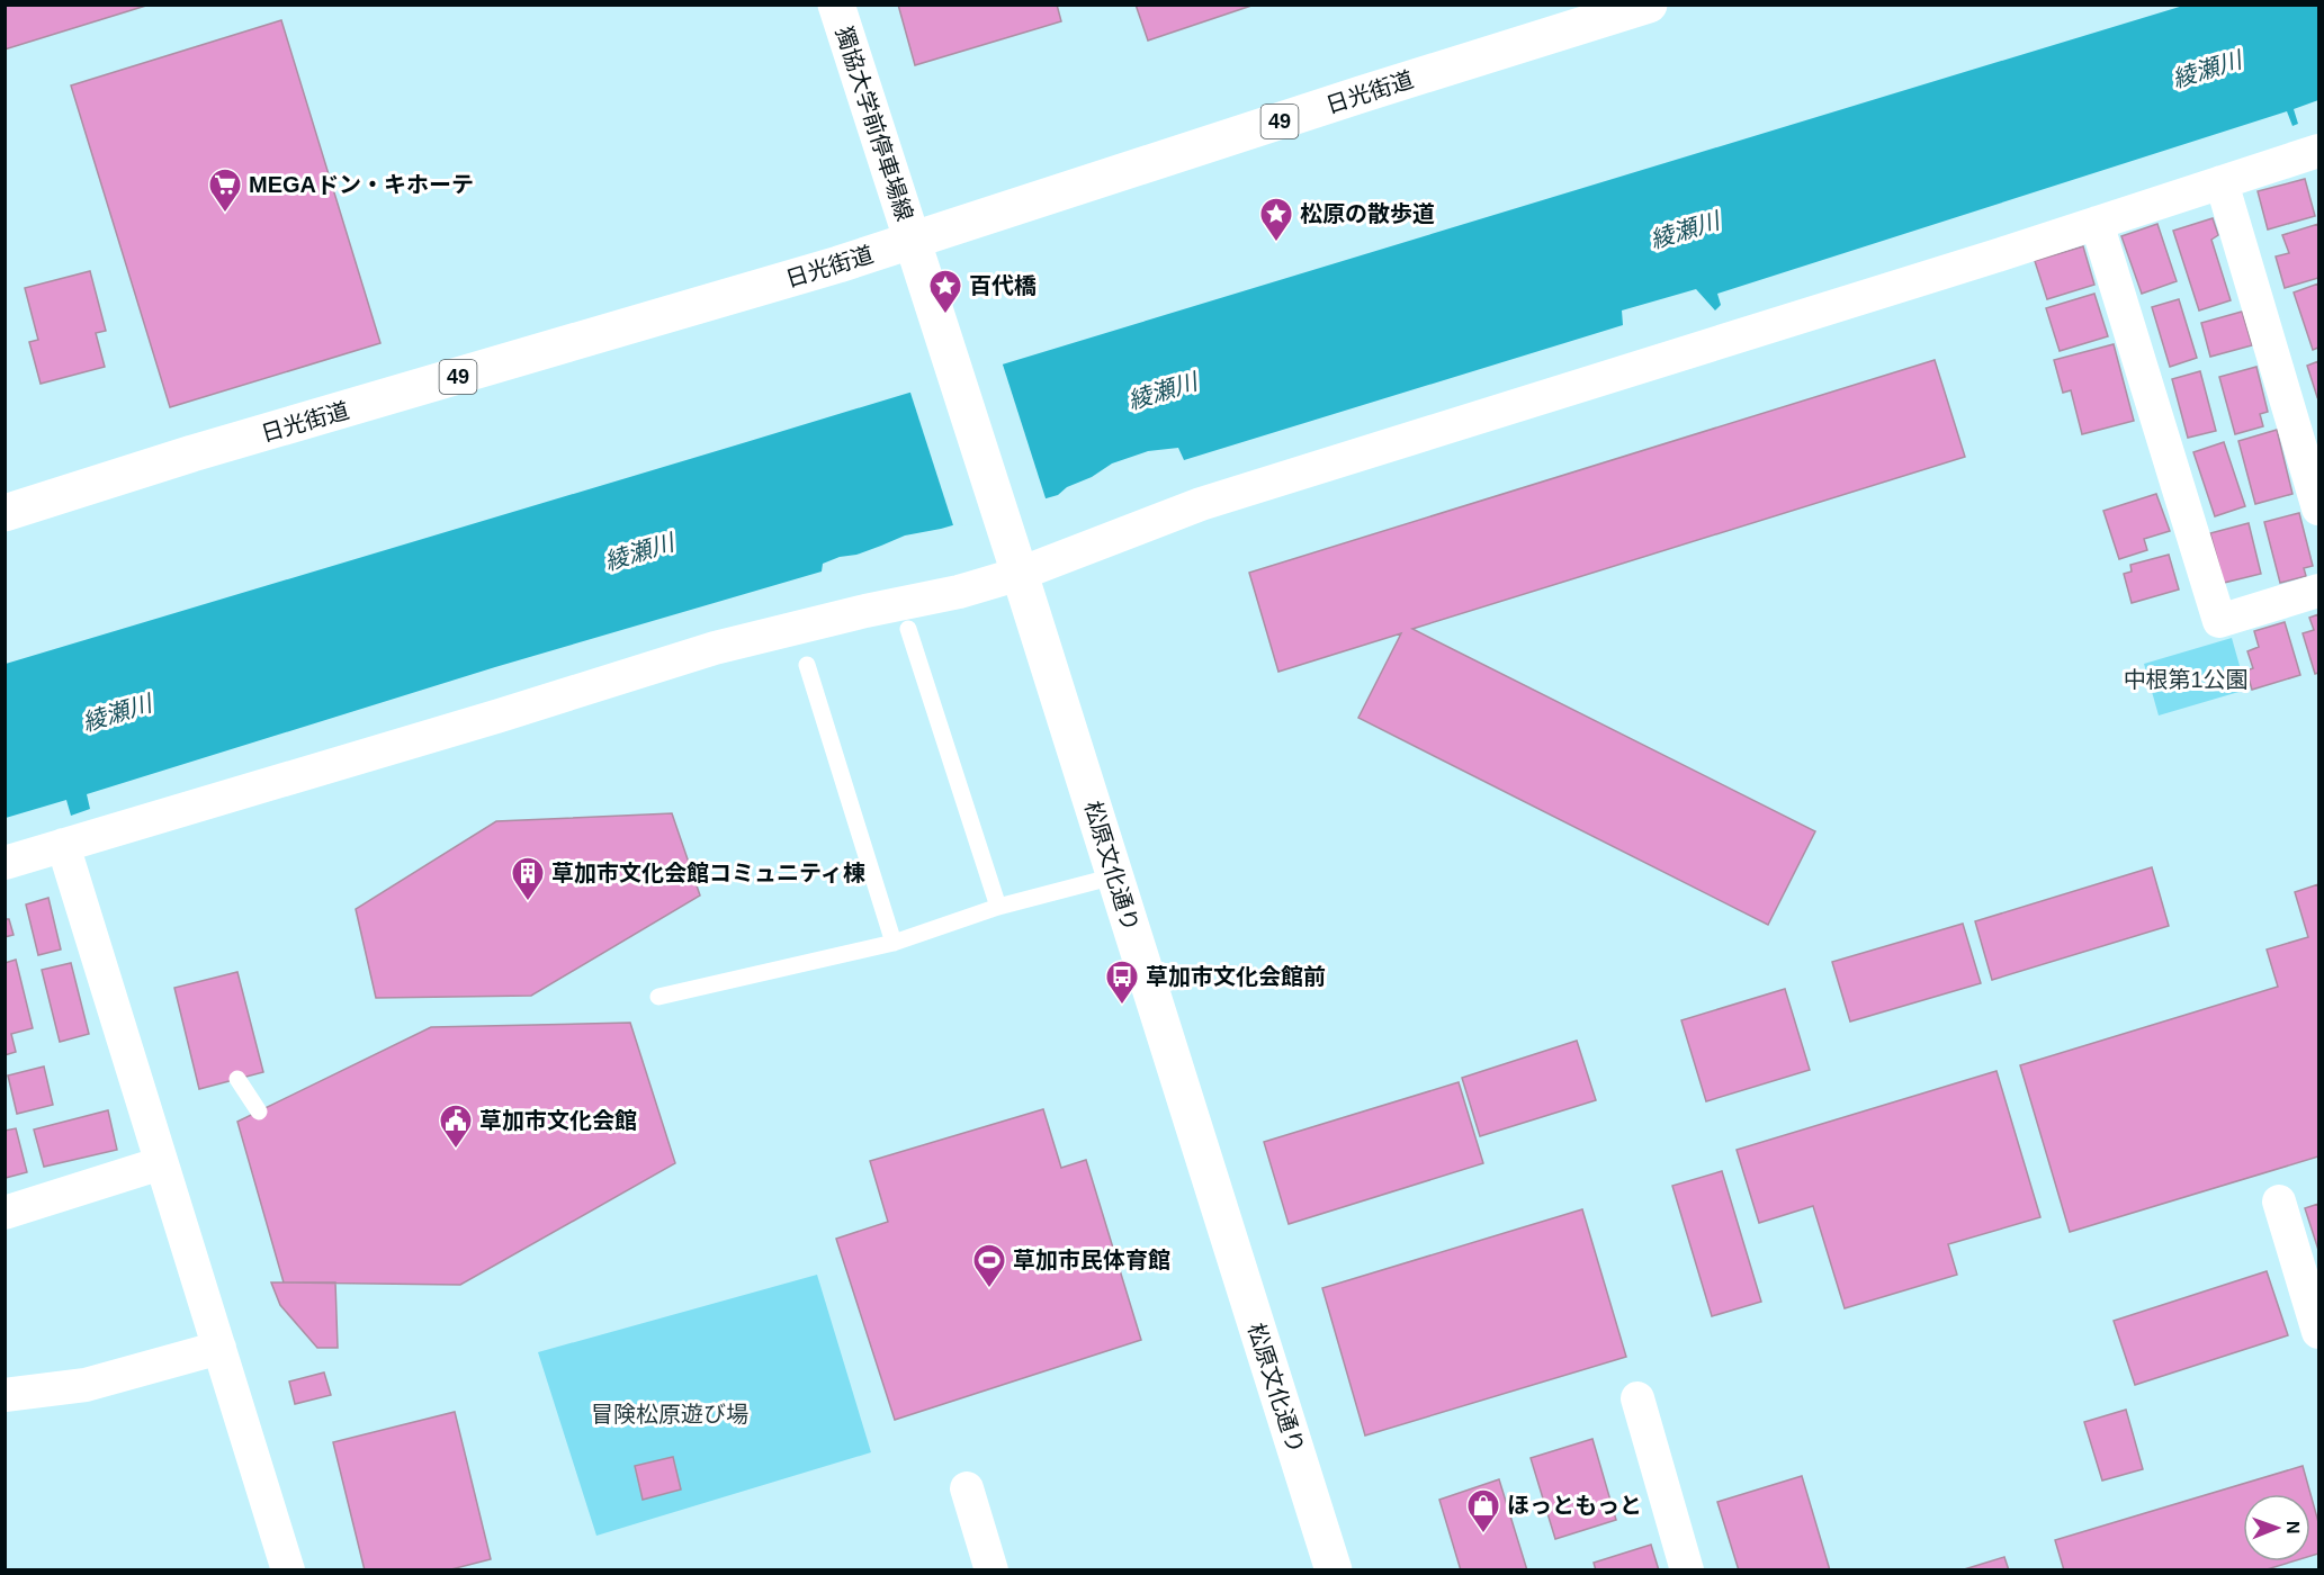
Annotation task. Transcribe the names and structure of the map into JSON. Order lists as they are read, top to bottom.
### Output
{
  "streets": {
    "main road": [
      "日光街道",
      "49",
      "獨協大学前停車場線",
      "松原文化通り"
    ]
  },
  "crossings": [
    ["日光街道", "獨協大学前停車場線"],
    ["日光街道", "松原文化通り"],
    ["獨協大学前停車場線", "松原文化通り"]
  ],
  "water": ["綾瀬川"],
  "parks": ["中根第1公園", "冒険松原遊び場"],
  "places": {
    "supermarket": ["MEGAドン・キホーテ"],
    "place": ["松原の散歩道", "百代橋"],
    "building": ["草加市文化会館コミュニティ棟"],
    "bus stop": ["草加市文化会館前"],
    "public building": ["草加市文化会館"],
    "sports": ["草加市民体育館"],
    "shop": ["ほっともっと"]
  },
  "north": "right"
}
